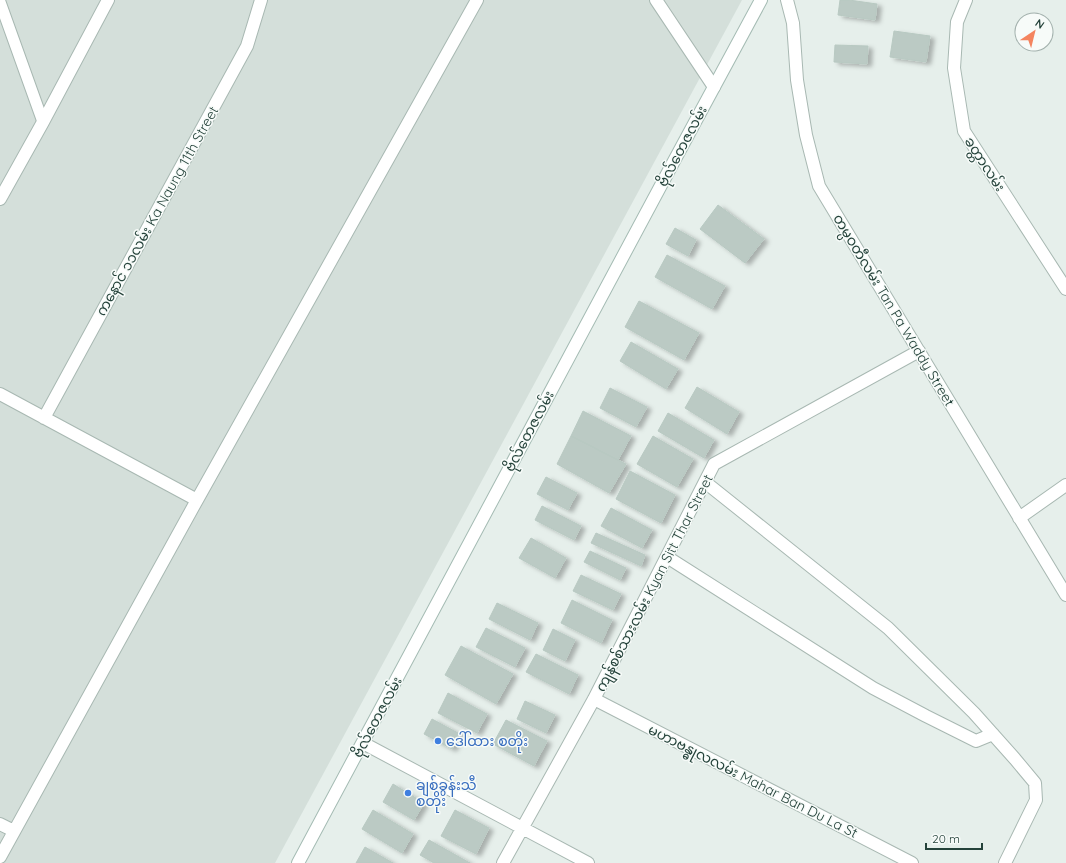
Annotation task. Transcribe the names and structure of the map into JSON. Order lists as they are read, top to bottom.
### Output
{
  "streets": {
    "street": [
      "ဗိုလ်တေဇလမ်း",
      "ခတ္တာလမ်း",
      "ကနောင် ၁၁လမ်း Ka Naung 11th Street",
      "တမ္ပဝတီလမ်း Tan Pa Waddy Street",
      "ကျန်စစ်သားလမ်း Kyan Sitt Thar Street",
      "မဟာဗန္ဓုလလမ်း Mahar Ban Du La St"
    ]
  },
  "crossings": [
    ["တမ္ပဝတီလမ်း Tan Pa Waddy Street", "ကျန်စစ်သားလမ်း Kyan Sitt Thar Street"],
    ["ကျန်စစ်သားလမ်း Kyan Sitt Thar Street", "မဟာဗန္ဓုလလမ်း Mahar Ban Du La St"]
  ],
  "places": ["ဒေါ်ထား စတိုး", "ချစ်ခွန်းသီ စတိုး"],
  "scale_bar": "20 m",
  "north": "top right"
}
